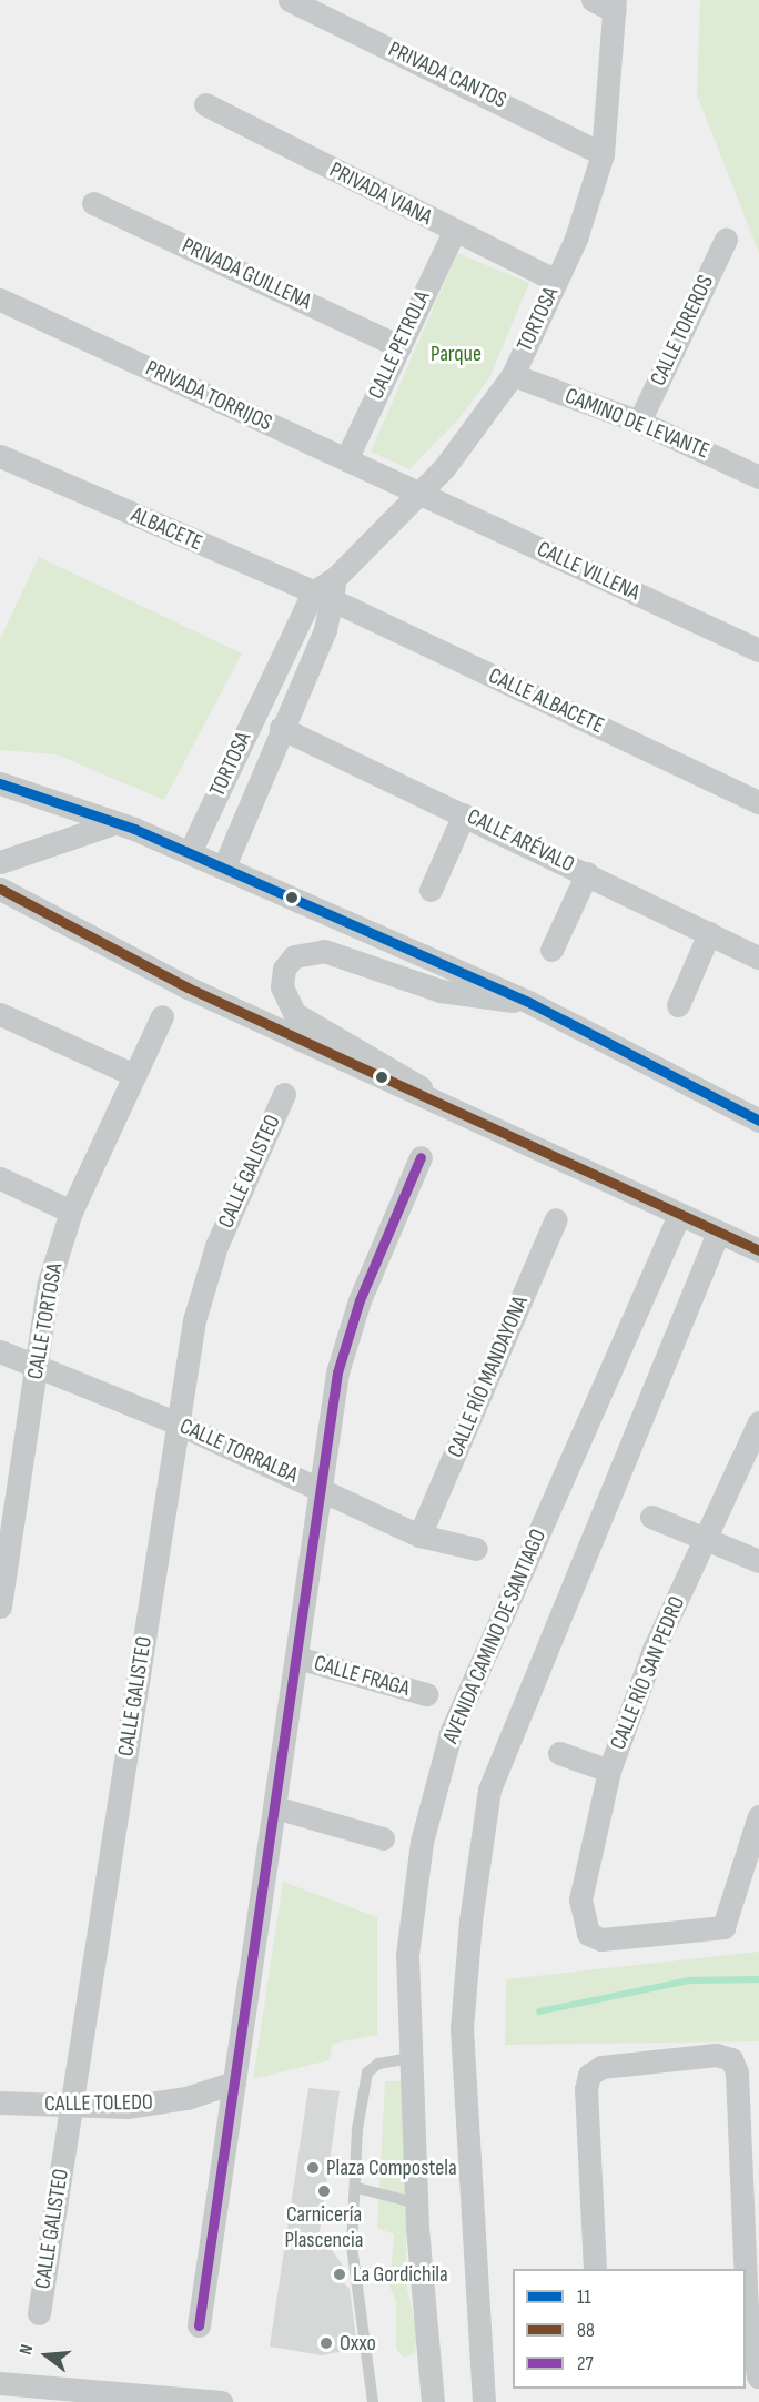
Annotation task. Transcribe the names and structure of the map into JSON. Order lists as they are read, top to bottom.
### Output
{
  "streets": {
    "street": [
      "PRIVADA CANTOS",
      "PRIVADA VIANA",
      "PRIVADA GUILLENA",
      "TORTOSA",
      "CALLE TOREROS",
      "CALLE PETROLA",
      "PRIVADA TORRIJOS",
      "CAMINO DE LEVANTE",
      "ALBACETE",
      "CALLE VILLENA",
      "CALLE ALBACETE",
      "CALLE ARÉVALO",
      "CALLE GALISTEO",
      "CALLE TORTOSA",
      "CALLE RÍO MANDAYONA",
      "CALLE TORRALBA",
      "AVENIDA CAMINO DE SANTIAGO",
      "CALLE RÍO SAN PEDRO",
      "CALLE FRAGA",
      "CALLE TOLEDO"
    ]
  },
  "crossings": [
    ["PRIVADA CANTOS", "TORTOSA"],
    ["PRIVADA VIANA", "TORTOSA"],
    ["PRIVADA VIANA", "CALLE PETROLA"],
    ["PRIVADA GUILLENA", "CALLE PETROLA"],
    ["TORTOSA", "PRIVADA TORRIJOS"],
    ["TORTOSA", "CAMINO DE LEVANTE"],
    ["TORTOSA", "ALBACETE"],
    ["TORTOSA", "CALLE VILLENA"],
    ["TORTOSA", "CALLE ALBACETE"],
    ["TORTOSA", "CALLE ARÉVALO"],
    ["CALLE TOREROS", "CAMINO DE LEVANTE"],
    ["CALLE PETROLA", "PRIVADA TORRIJOS"],
    ["PRIVADA TORRIJOS", "CALLE VILLENA"],
    ["ALBACETE", "CALLE ALBACETE"],
    ["CALLE GALISTEO", "CALLE TORRALBA"],
    ["CALLE GALISTEO", "CALLE TOLEDO"],
    ["CALLE TORTOSA", "CALLE TORRALBA"],
    ["CALLE RÍO MANDAYONA", "CALLE TORRALBA"]
  ],
  "parks": ["Parque"],
  "places": [
    "Plaza Compostela",
    "Carnicería Plascencia",
    "La Gordichila",
    "Oxxo"
  ],
  "lines": ["transit line 11", "transit line 88", "transit line 27"],
  "legend": ["11", "88", "27"],
  "north": "left"
}
